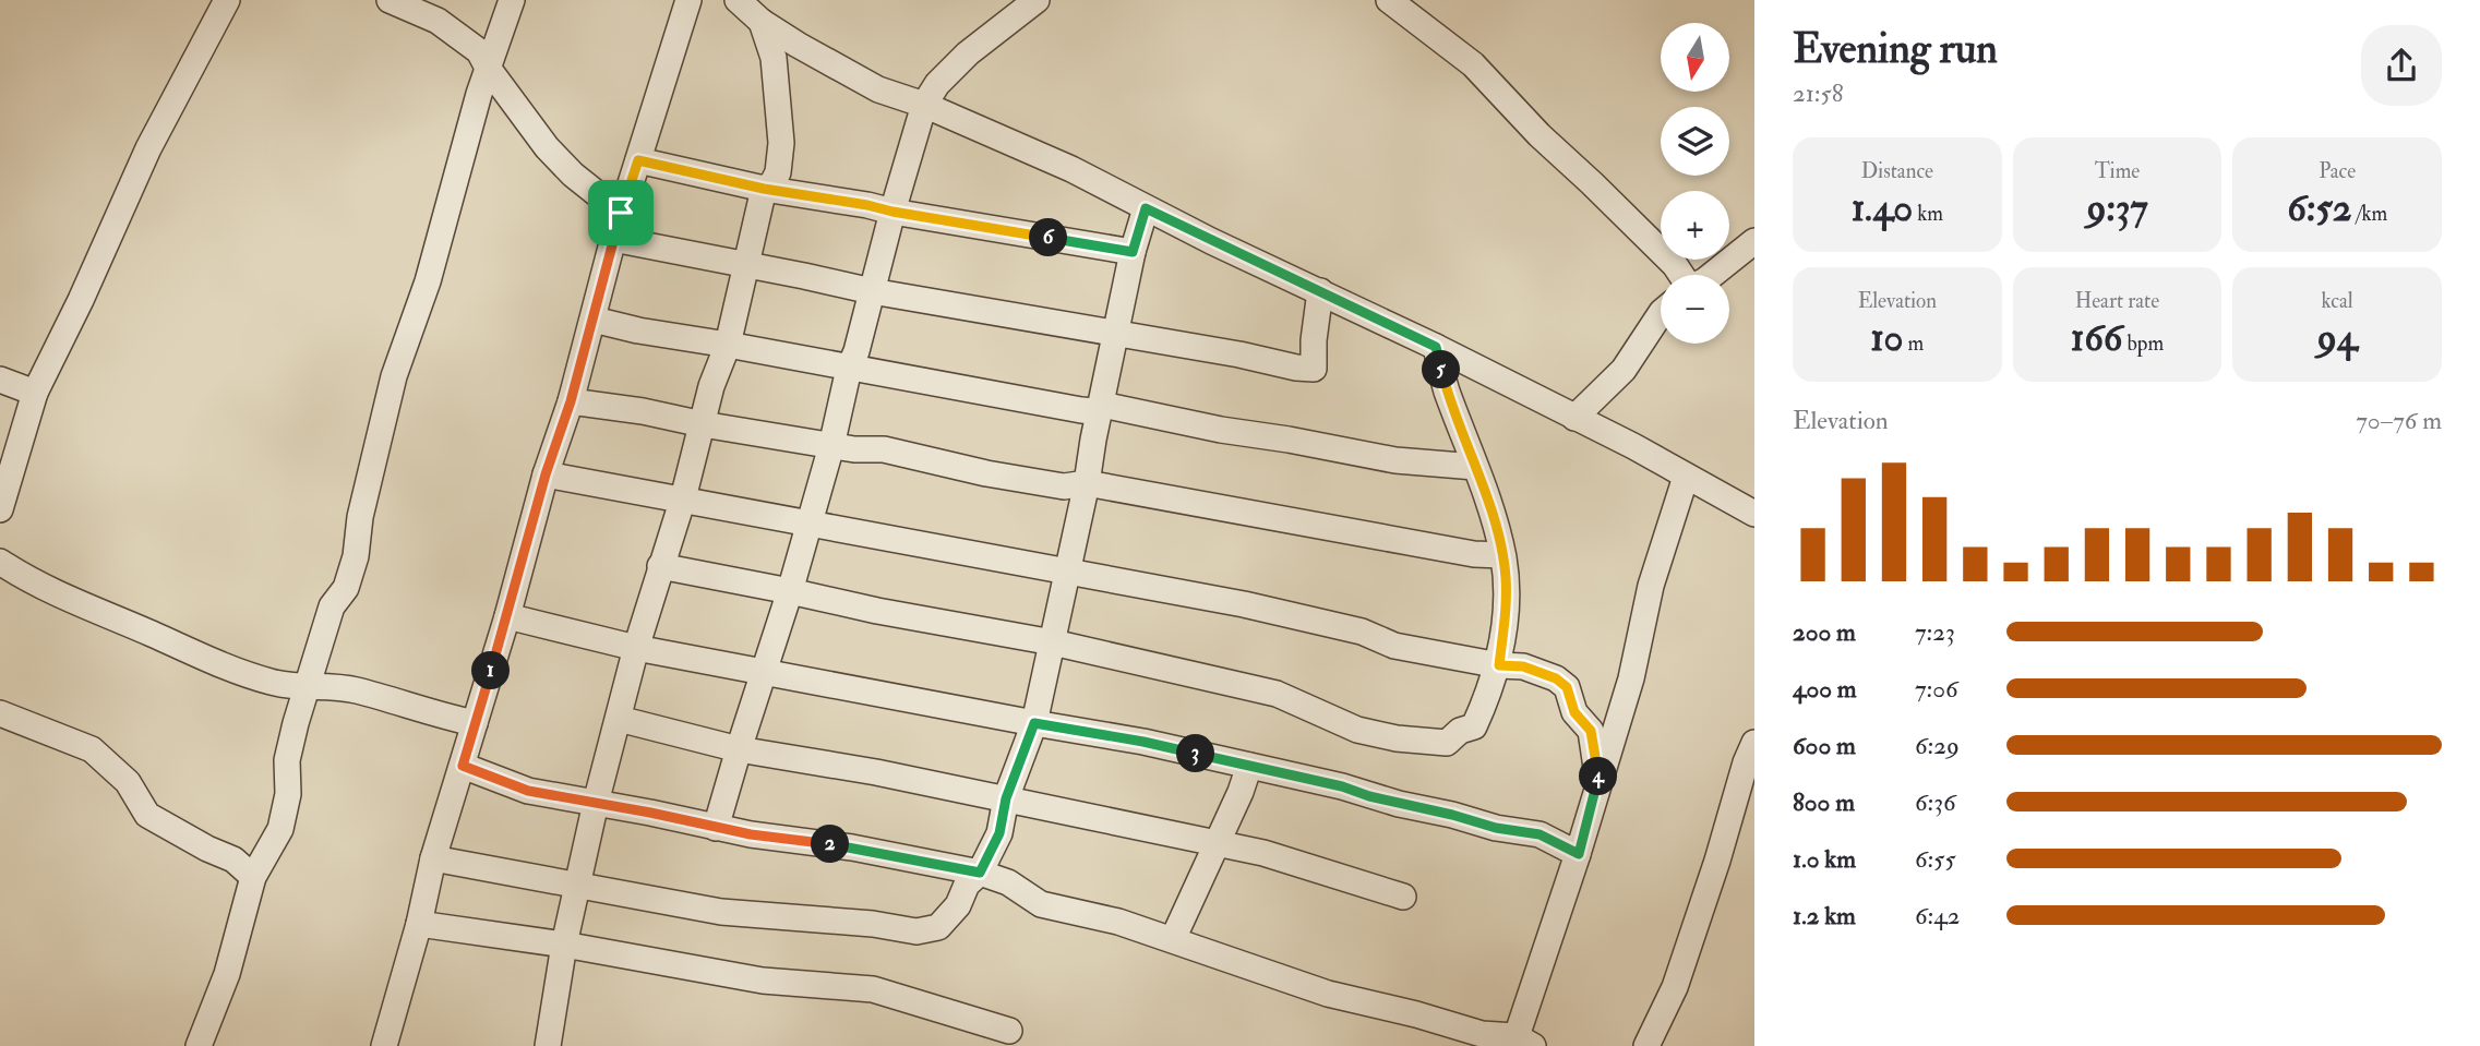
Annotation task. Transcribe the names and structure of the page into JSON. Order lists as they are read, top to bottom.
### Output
{
  "north": "bottom",
  "page": {
    "heading": ["Evening run", "21:58"],
    "map_buttons": ["+", "−"],
    "stats": [
      ["Distance", "1.40 km"],
      ["Time", "9:37"],
      ["Pace", "6:52 /km"],
      ["Elevation", "10 m"],
      ["Heart rate", "166 bpm"],
      ["kcal", "94"]
    ],
    "pins": [
      "6",
      "5",
      "1",
      "3",
      "4",
      "2"
    ],
    "chart": ["Elevation", "70–76 m"],
    "list": [
      {
        "name": "200 m",
        "note": "7:23"
      },
      {
        "name": "400 m",
        "note": "7:06"
      },
      {
        "name": "600 m",
        "note": "6:29"
      },
      {
        "name": "800 m",
        "note": "6:36"
      },
      {
        "name": "1.0 km",
        "note": "6:55"
      },
      {
        "name": "1.2 km",
        "note": "6:42"
      }
    ]
  }
}
